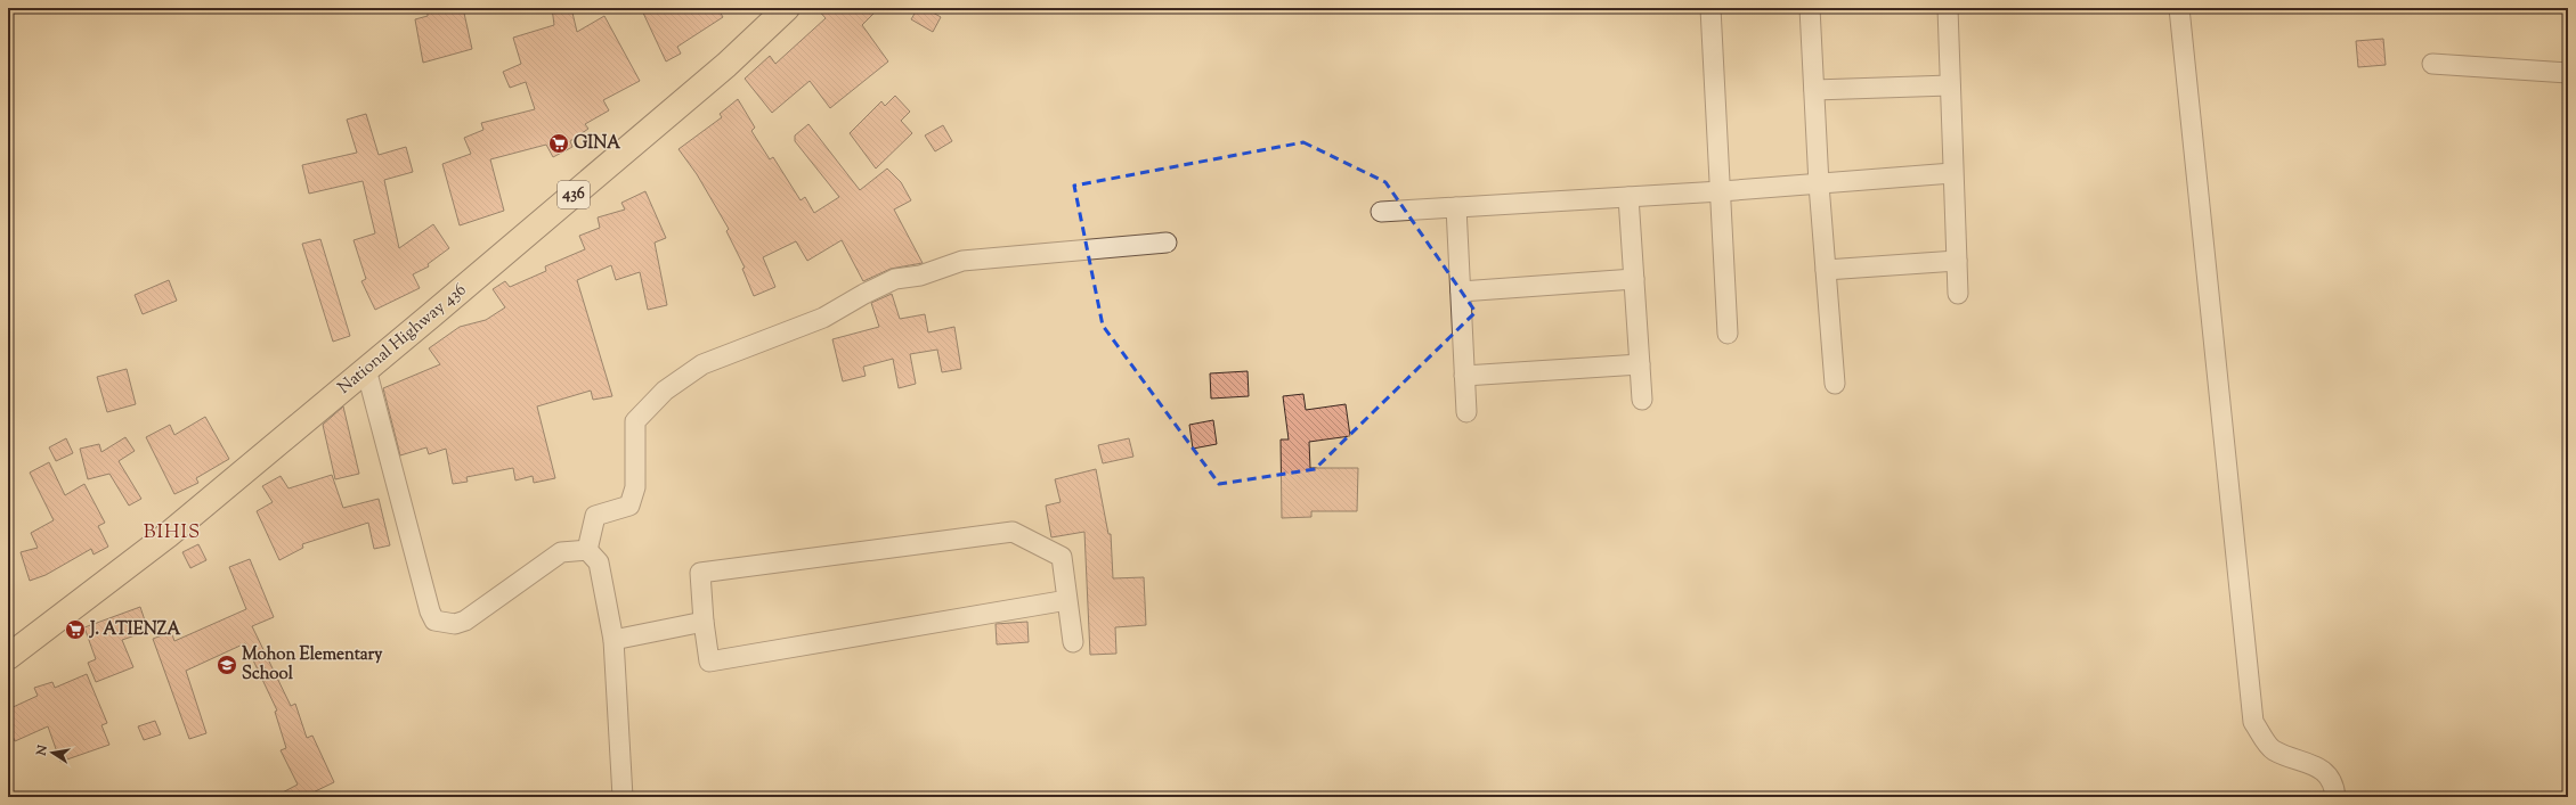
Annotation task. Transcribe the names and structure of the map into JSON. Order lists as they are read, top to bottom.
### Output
{
  "streets": {
    "main road": ["436", "National Highway 436"]
  },
  "districts": ["BIHIS"],
  "places": {
    "supermarket": ["GINA", "J. ATIENZA"],
    "school or university": ["Mohon Elementary School"]
  },
  "north": "left"
}
